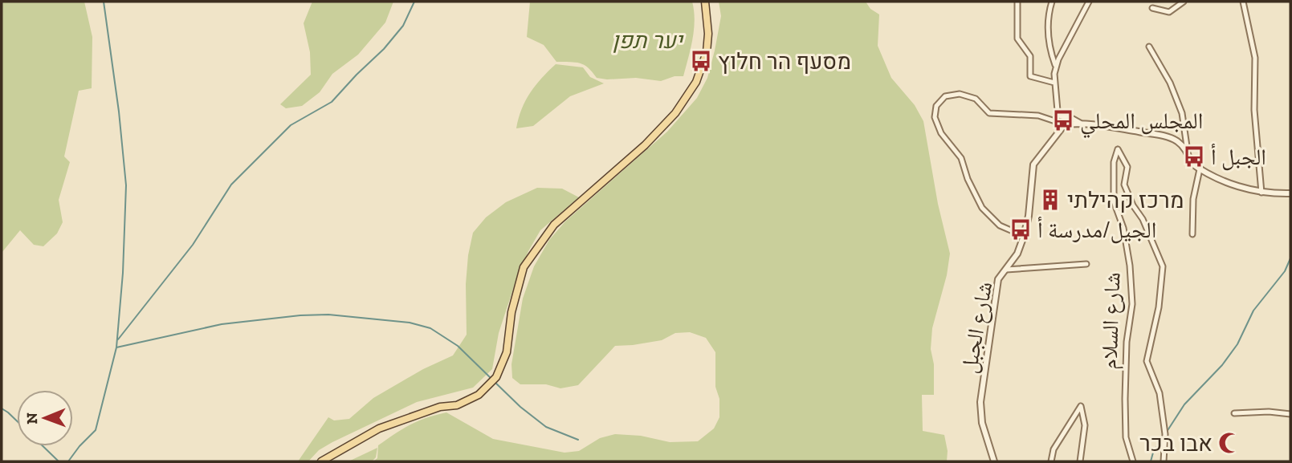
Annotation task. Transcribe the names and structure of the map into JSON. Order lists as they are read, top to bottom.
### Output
{
  "streets": {
    "street": ["شارع السلام", "شارع الجبل"]
  },
  "parks": ["יער תפן"],
  "places": {
    "bus stop": [
      "מסעף הר חלוץ",
      "المجلس المحلي",
      "الجبل أ",
      "الجيل/مدرسة أ"
    ],
    "building": ["מרכז קהילתי"],
    "mosque": ["אבו בכר"]
  },
  "north": "left"
}
